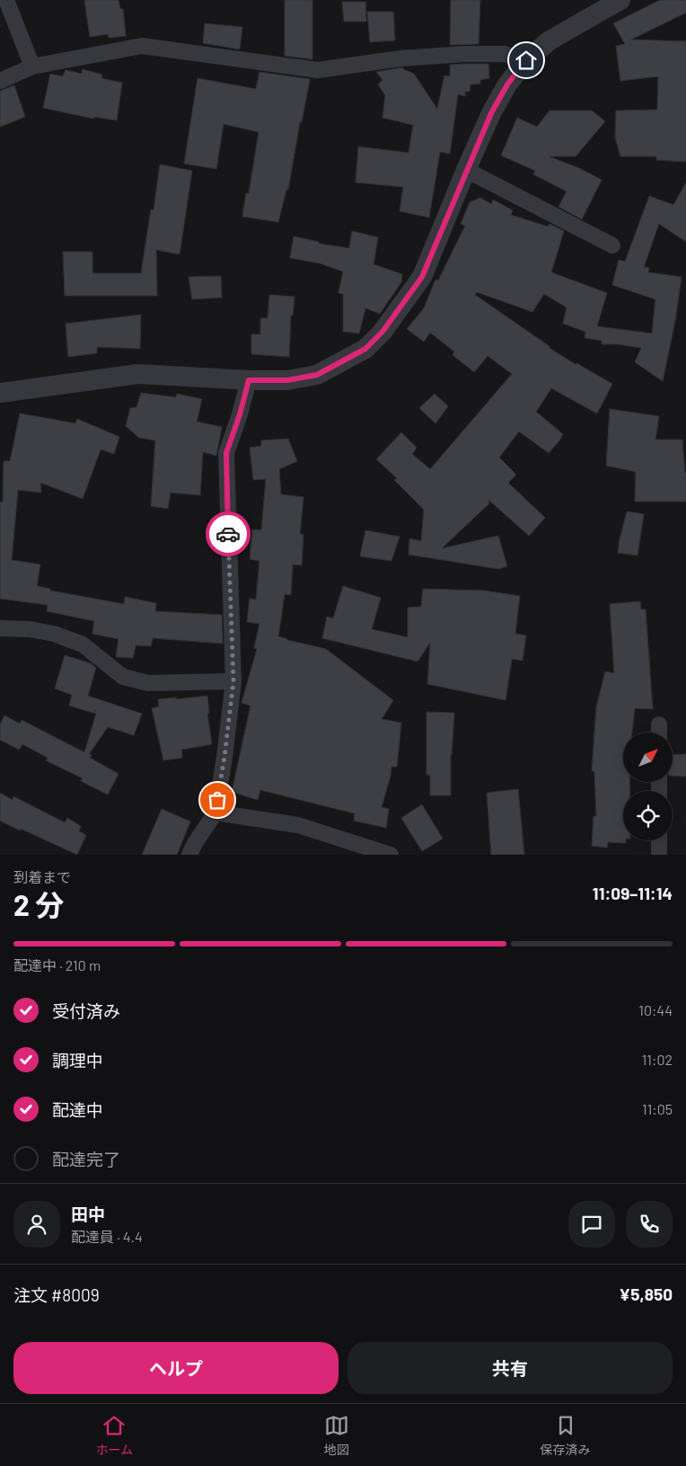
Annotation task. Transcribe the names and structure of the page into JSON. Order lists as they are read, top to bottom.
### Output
{
  "north": "top right",
  "page": {
    "heading": ["2 分", "到着まで", "11:09–11:14"],
    "panel": [
      "田中",
      "配達員 · 4.4",
      "注文 #8009",
      "¥5,850"
    ],
    "bar": "配達中 · 210 m",
    "list": [
      ["受付済み", "10:44"],
      ["調理中", "11:02"],
      ["配達中", "11:05"],
      "配達完了"
    ],
    "buttons": ["ヘルプ", "共有"],
    "tabs": ["ホーム", "地図", "保存済み"]
  }
}
